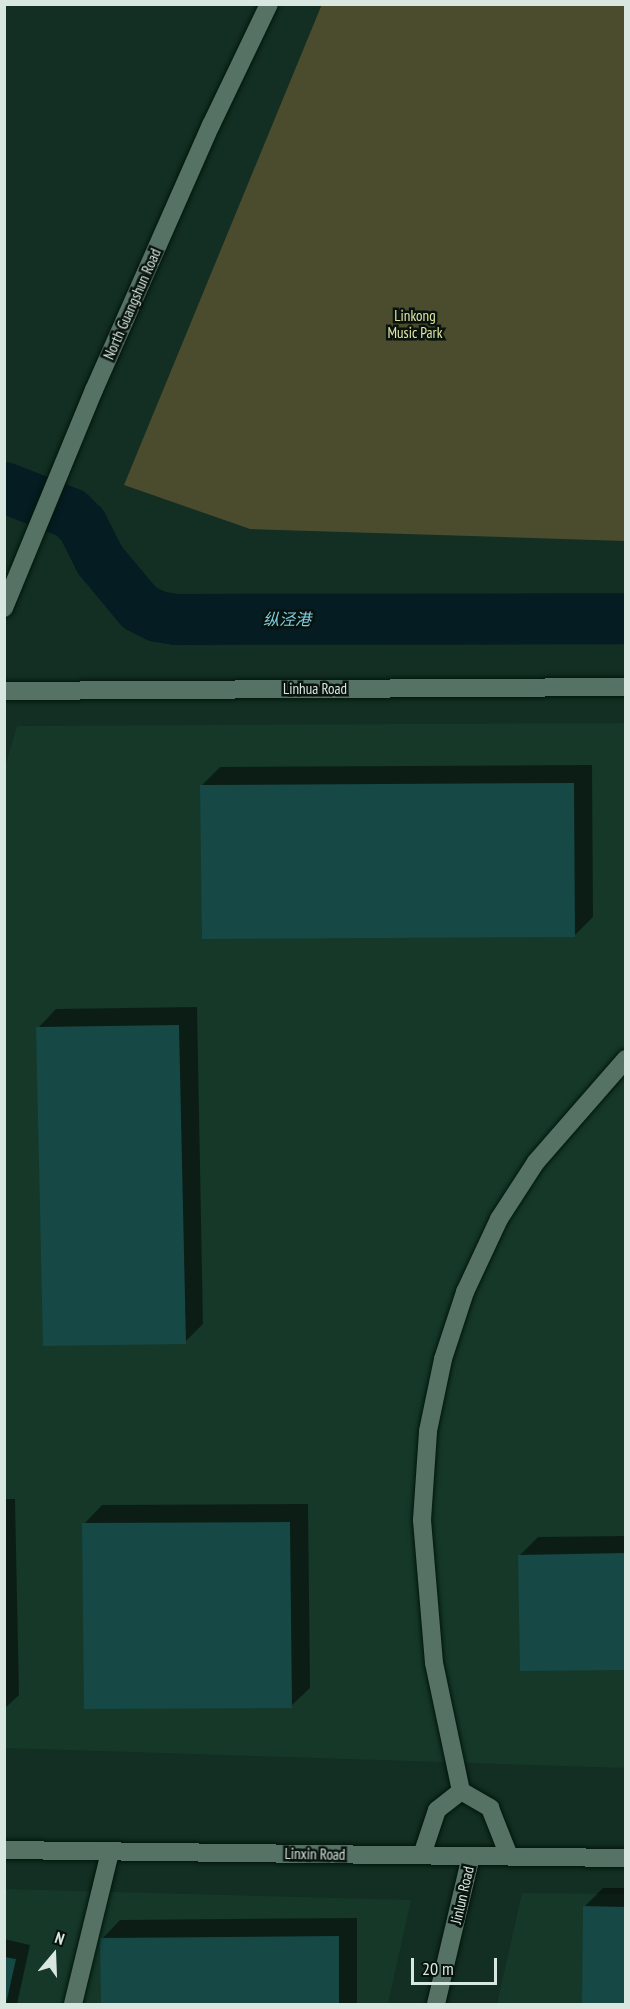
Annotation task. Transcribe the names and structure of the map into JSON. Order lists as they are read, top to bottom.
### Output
{
  "streets": {
    "street": [
      "North Guangshun Road",
      "Linhua Road",
      "Linxin Road",
      "Jinlun Road"
    ]
  },
  "crossings": [
    ["Linxin Road", "Jinlun Road"]
  ],
  "water": ["纵泾港"],
  "parks": ["Linkong Music Park"],
  "scale_bar": "20 m",
  "north": "top"
}
